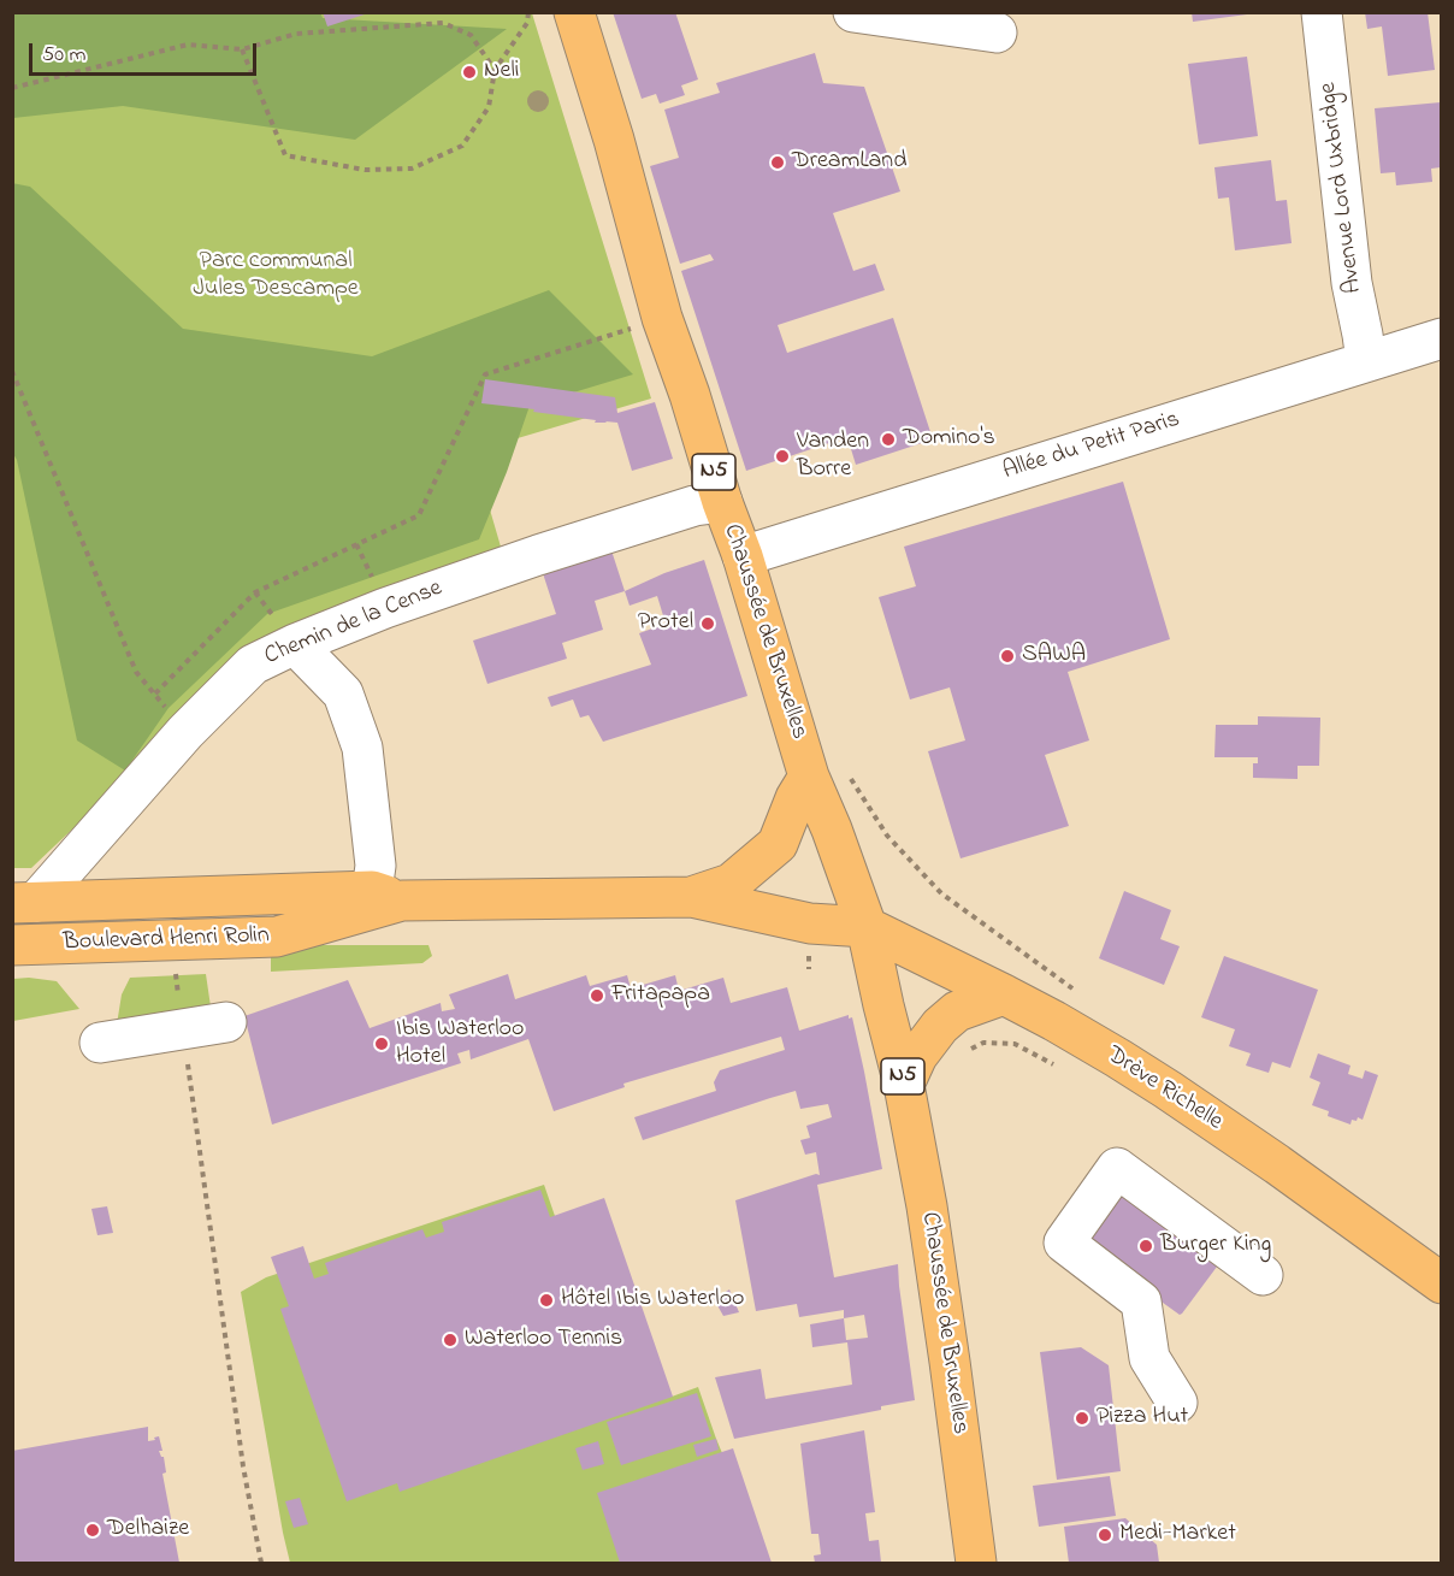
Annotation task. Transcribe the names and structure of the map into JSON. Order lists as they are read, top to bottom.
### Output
{
  "streets": {
    "main road": [
      "N5",
      "Chaussée de Bruxelles",
      "Boulevard Henri Rolin",
      "Drève Richelle"
    ],
    "street": ["Avenue Lord Uxbridge", "Allée du Petit Paris", "Chemin de la Cense"]
  },
  "crossings": [
    ["Avenue Lord Uxbridge", "Allée du Petit Paris"],
    ["Allée du Petit Paris", "Chaussée de Bruxelles"],
    ["Chemin de la Cense", "Chaussée de Bruxelles"],
    ["Chemin de la Cense", "Boulevard Henri Rolin"],
    ["Chaussée de Bruxelles", "Boulevard Henri Rolin"],
    ["Chaussée de Bruxelles", "Drève Richelle"],
    ["Boulevard Henri Rolin", "Drève Richelle"]
  ],
  "parks": ["Parc communal Jules Descampe"],
  "places": [
    "Neli",
    "DreamLand",
    "Domino's",
    "Vanden Borre",
    "Protel",
    "SAWA",
    "Fritapapa",
    "Ibis Waterloo Hotel",
    "Burger King",
    "Hôtel Ibis Waterloo",
    "Waterloo Tennis",
    "Pizza Hut",
    "Delhaize",
    "Medi-Market"
  ],
  "scale_bar": "50 m"
}
